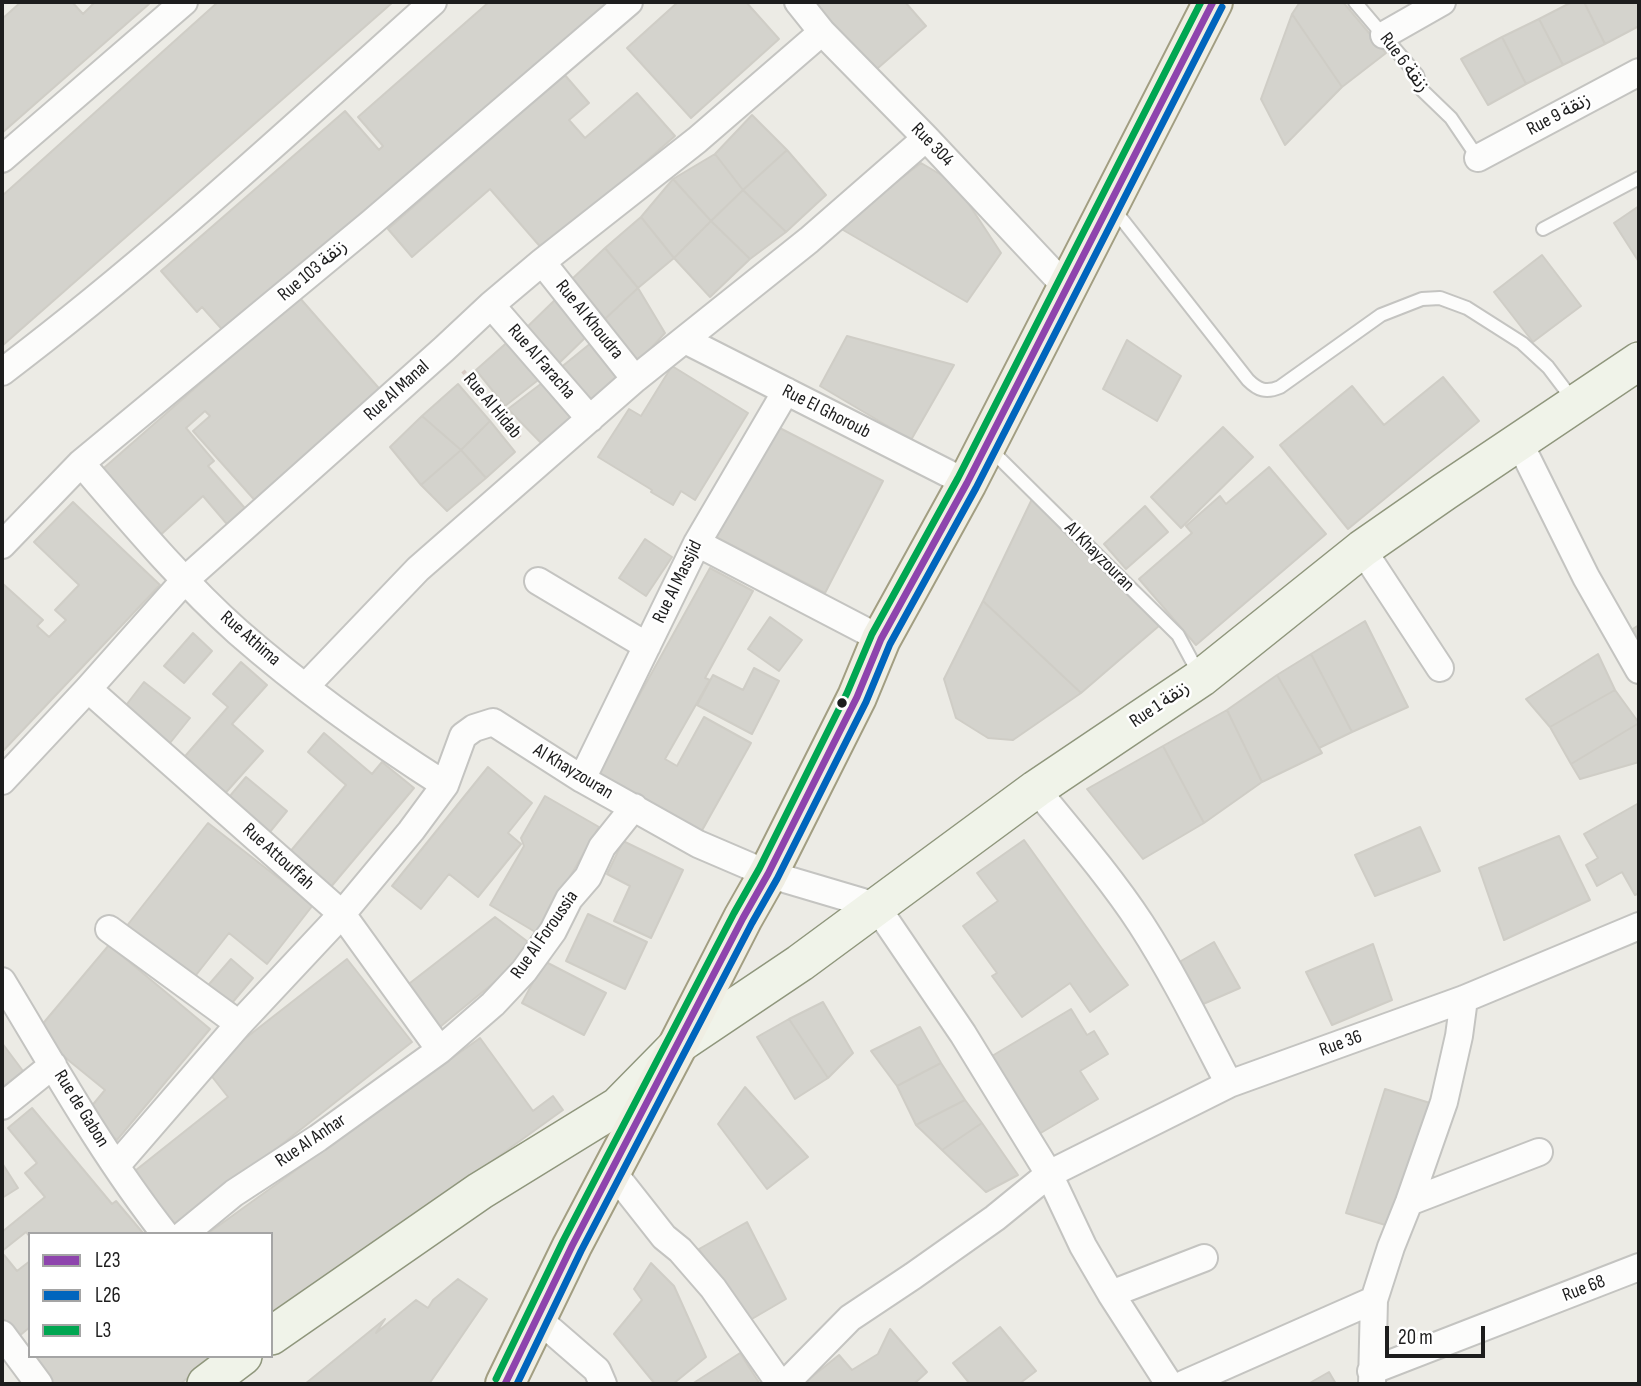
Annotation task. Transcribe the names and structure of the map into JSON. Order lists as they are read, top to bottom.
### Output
{
  "streets": {
    "street": [
      "Rue 9 زنقة",
      "Rue 304",
      "Rue 103 زنقة",
      "Rue Al Khoudra",
      "Rue Al Faracha",
      "Rue Al Manal",
      "Rue El Ghoroub",
      "Al Khayzouran",
      "Rue Al Massjid",
      "Rue Athima",
      "Rue 1 زنقة",
      "Rue Attouffah",
      "Rue Al Foroussia",
      "Rue 36",
      "Rue de Gabon",
      "Rue Al Anhar",
      "Rue 68"
    ],
    "lane": ["Rue 6 زنقة"],
    "path": ["Rue Al Hidab"]
  },
  "crossings": [
    ["Rue 6 زنقة", "Rue 9 زنقة"],
    ["Rue 304", "Rue Al Manal"],
    ["Rue 103 زنقة", "Rue Athima"],
    ["Rue Al Khoudra", "Rue Al Manal"],
    ["Rue Al Faracha", "Rue Al Manal"],
    ["Rue Al Manal", "Rue Al Hidab"],
    ["Rue Al Manal", "Rue Athima"],
    ["Rue Al Manal", "Rue Attouffah"],
    ["Rue El Ghoroub", "Rue Al Massjid"],
    ["Al Khayzouran", "Rue Al Massjid"],
    ["Al Khayzouran", "Rue Athima"],
    ["Al Khayzouran", "Rue 1 زنقة"],
    ["Al Khayzouran", "Rue Al Foroussia"],
    ["Rue Attouffah", "Rue Al Foroussia"],
    ["Rue Attouffah", "Rue Al Anhar"],
    ["Rue Al Foroussia", "Rue Al Anhar"]
  ],
  "lines": ["transit line L23", "transit line L3", "transit line L26"],
  "legend": ["L23", "L26", "L3"],
  "scale_bar": "20 m"
}
